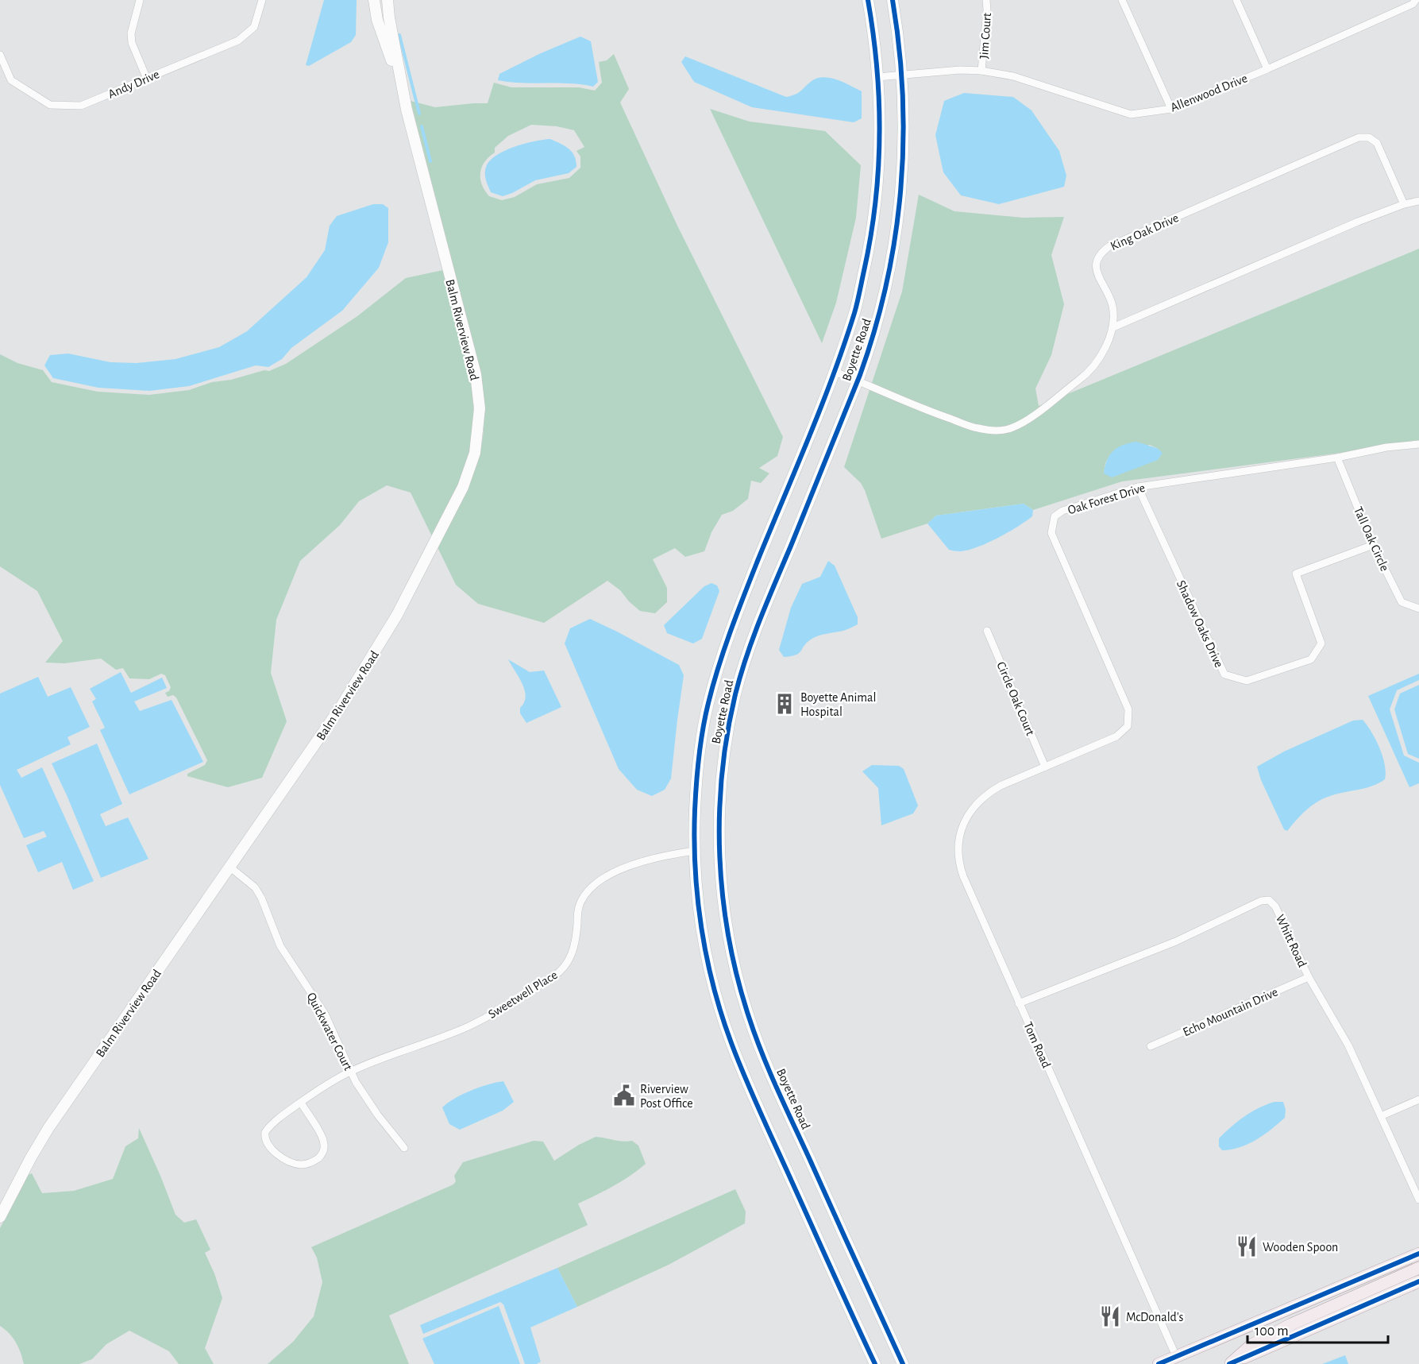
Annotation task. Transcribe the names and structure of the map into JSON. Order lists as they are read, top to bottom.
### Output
{
  "streets": {
    "main road": ["Balm Riverview Road", "Boyette Road"],
    "street": [
      "Jim Court",
      "Andy Drive",
      "Allenwood Drive",
      "King Oak Drive",
      "Oak Forest Drive",
      "Tall Oak Circle",
      "Shadow Oaks Drive",
      "Circle Oak Court",
      "Whitt Road",
      "Sweetwell Place",
      "Echo Mountain Drive",
      "Quickwater Court",
      "Tom Road"
    ]
  },
  "crossings": [
    ["Jim Court", "Allenwood Drive"],
    ["Allenwood Drive", "Boyette Road"],
    ["King Oak Drive", "Boyette Road"],
    ["Balm Riverview Road", "Quickwater Court"],
    ["Boyette Road", "Sweetwell Place"],
    ["Oak Forest Drive", "Tall Oak Circle"],
    ["Oak Forest Drive", "Shadow Oaks Drive"],
    ["Oak Forest Drive", "Circle Oak Court"],
    ["Oak Forest Drive", "Tom Road"],
    ["Tall Oak Circle", "Shadow Oaks Drive"],
    ["Circle Oak Court", "Tom Road"],
    ["Whitt Road", "Echo Mountain Drive"],
    ["Whitt Road", "Tom Road"],
    ["Sweetwell Place", "Quickwater Court"]
  ],
  "places": {
    "building": ["Boyette Animal Hospital"],
    "public building": ["Riverview Post Office"],
    "restaurant": ["Wooden Spoon", "McDonald's"]
  },
  "scale_bar": "100 m"
}
